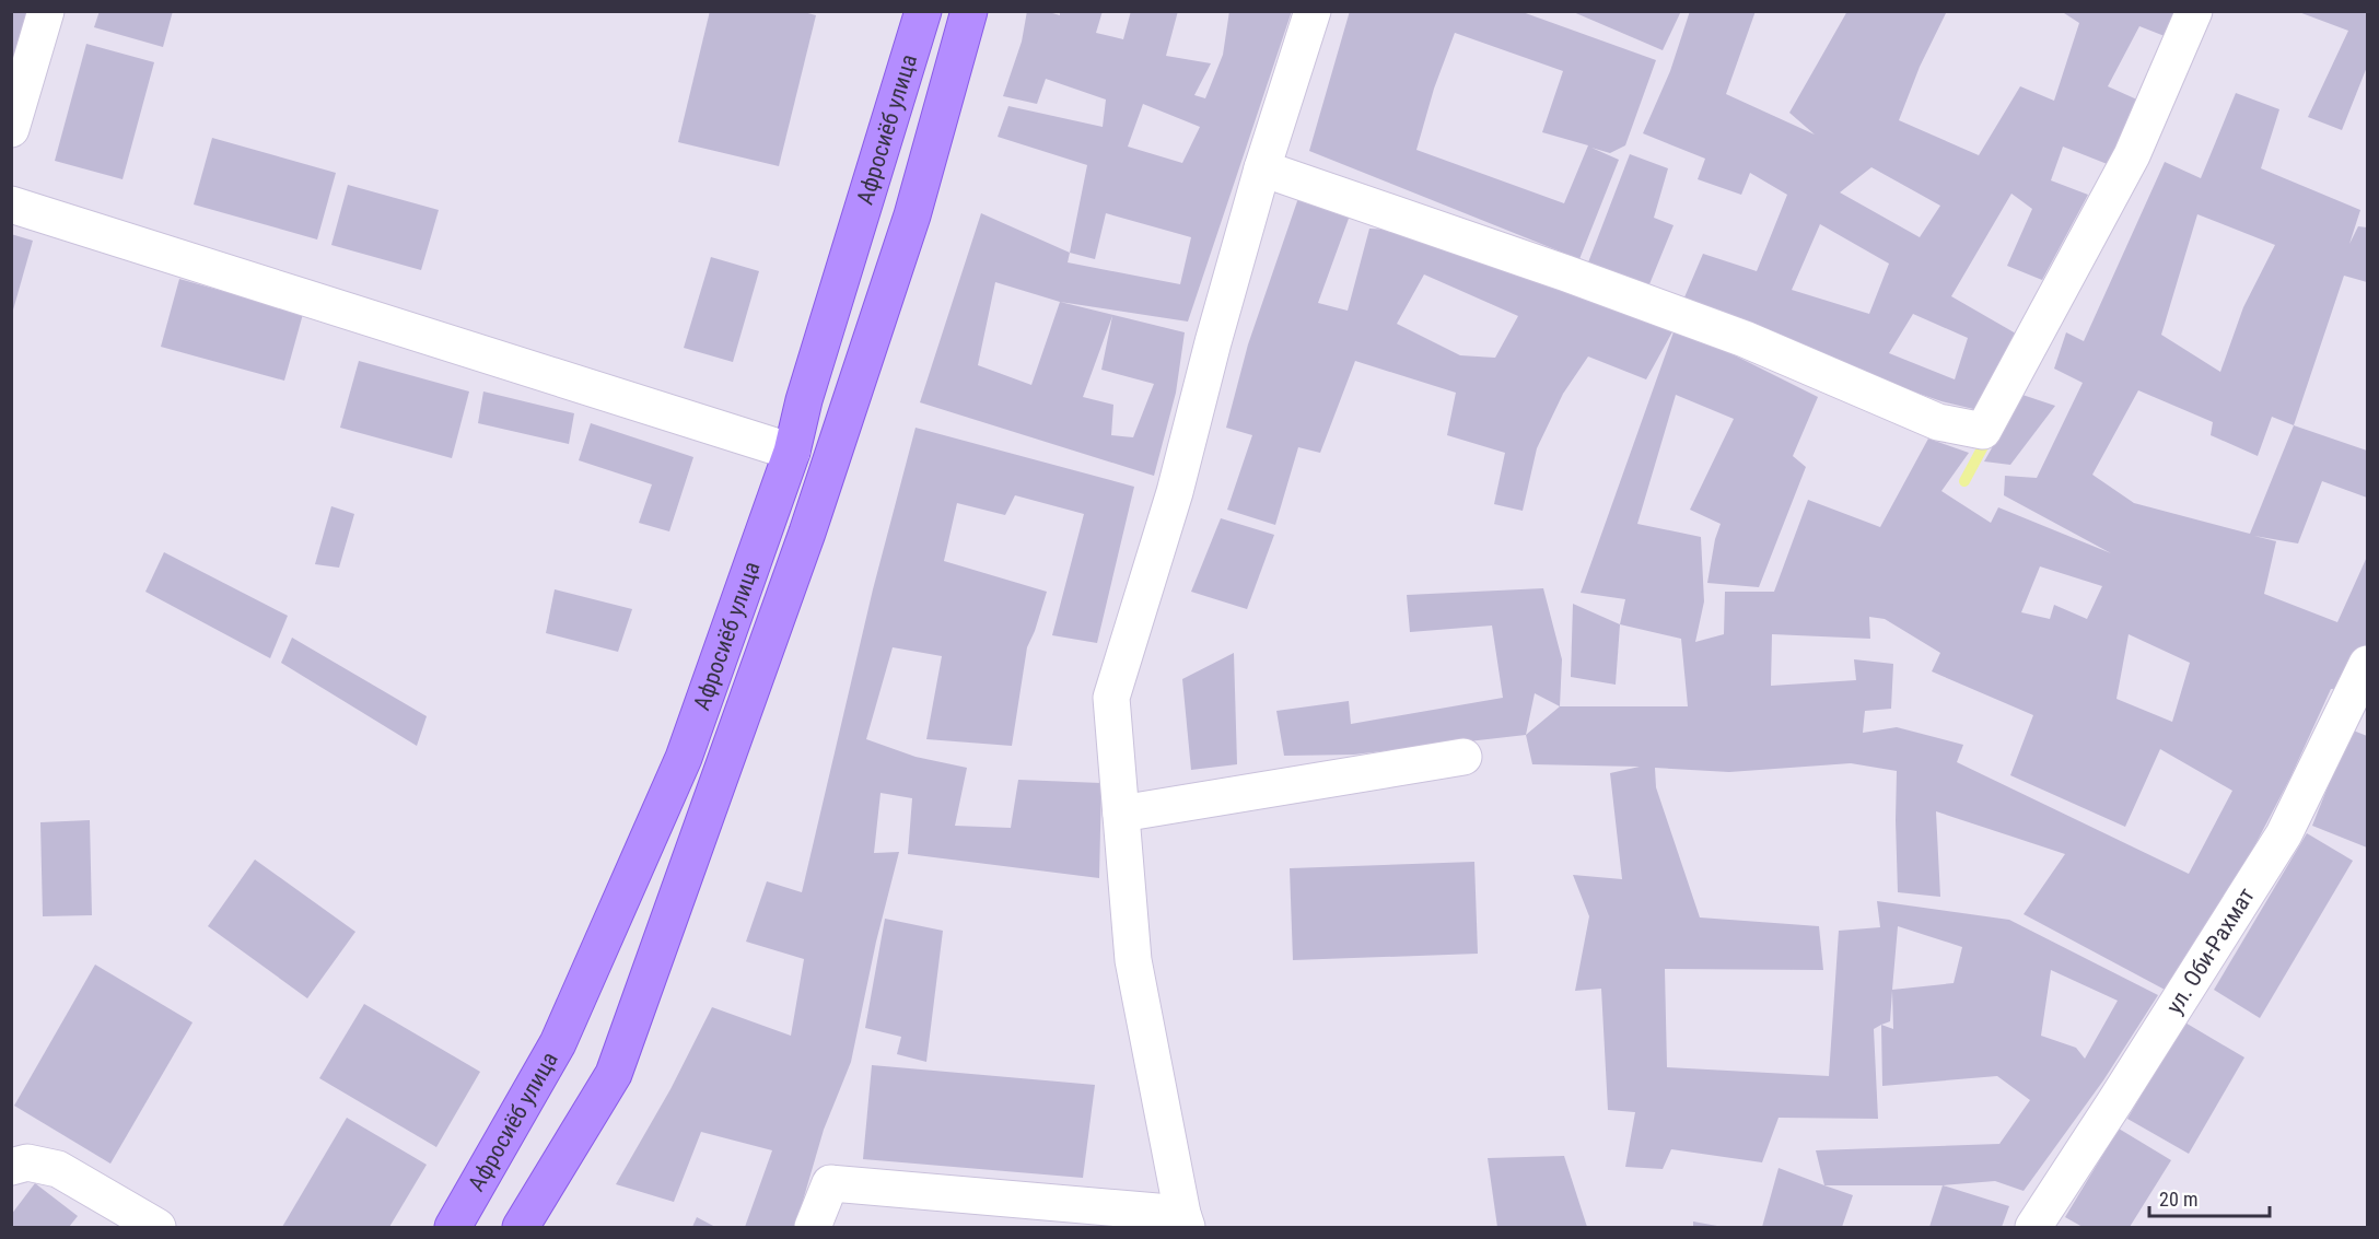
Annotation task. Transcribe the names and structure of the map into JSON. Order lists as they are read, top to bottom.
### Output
{
  "streets": {
    "main road": ["Афросиёб улица"],
    "street": ["ул. Оби-Рахмат"]
  },
  "scale_bar": "20 m"
}
